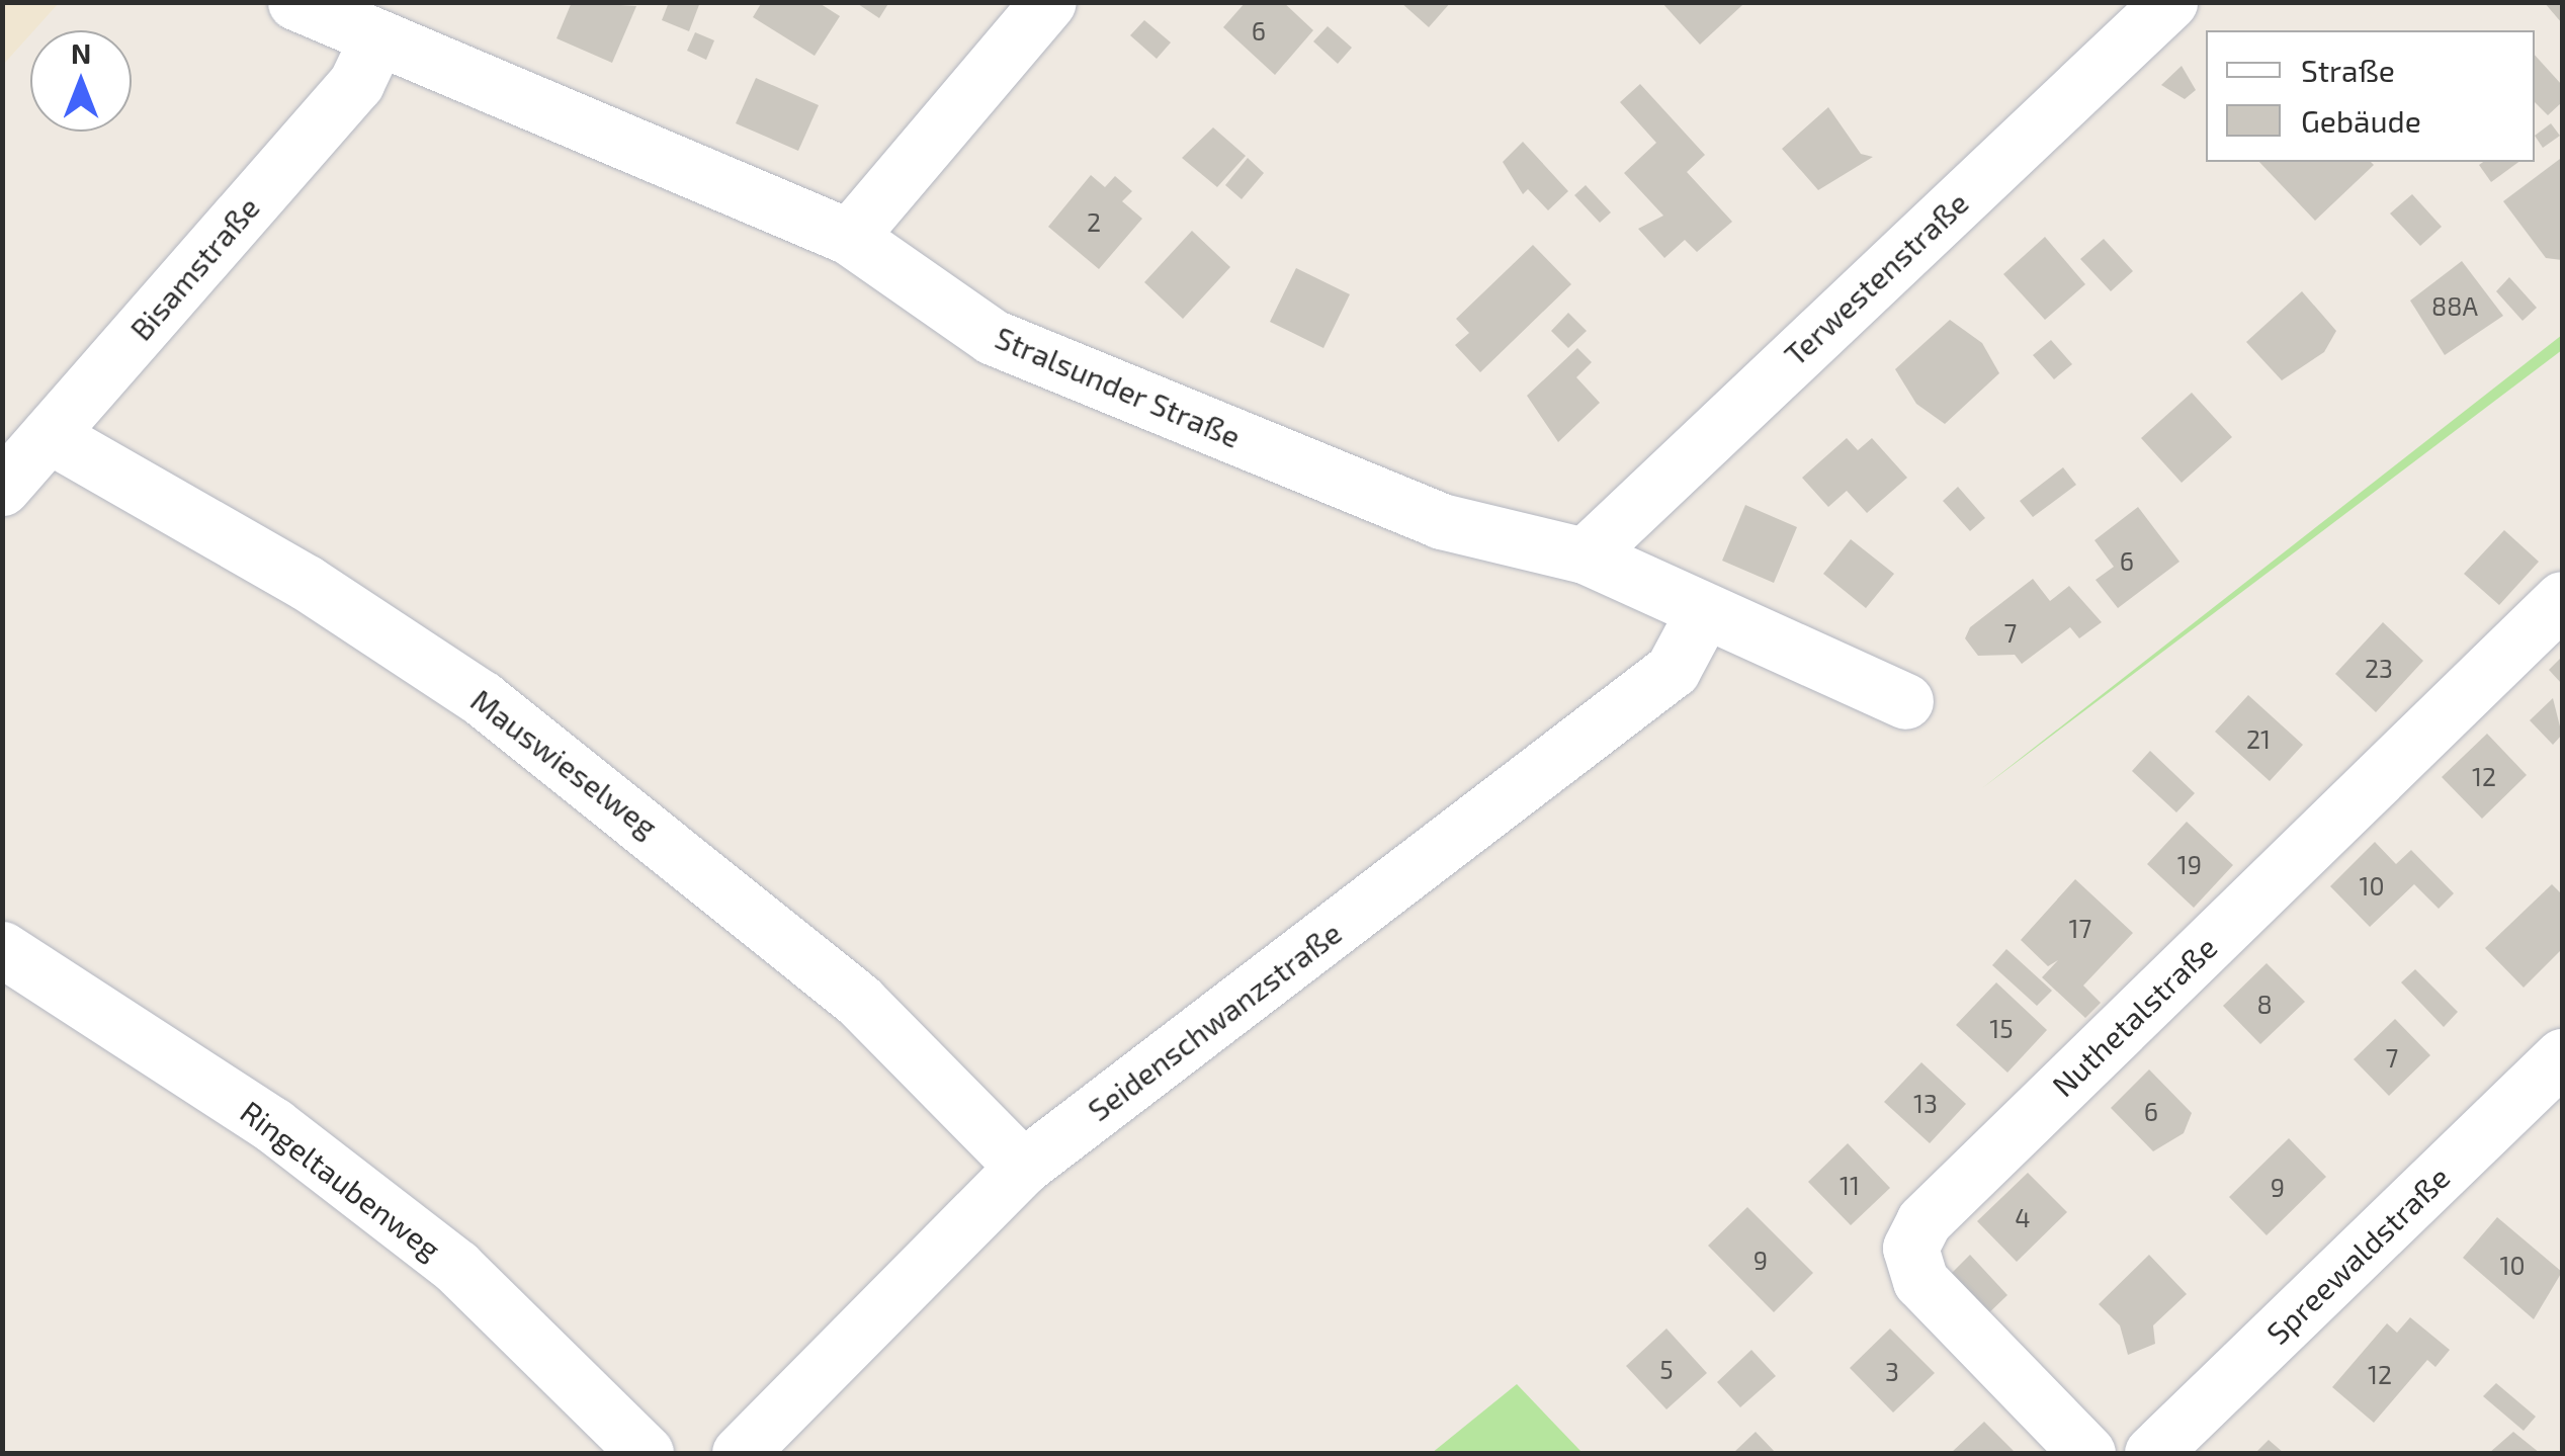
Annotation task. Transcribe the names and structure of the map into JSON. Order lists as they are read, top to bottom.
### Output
{
  "streets": {
    "street": [
      "Bisamstraße",
      "Terwestenstraße",
      "Stralsunder Straße",
      "Mauswieselweg",
      "Nuthetalstraße",
      "Seidenschwanzstraße",
      "Ringeltaubenweg",
      "Spreewaldstraße"
    ]
  },
  "crossings": [
    ["Bisamstraße", "Stralsunder Straße"],
    ["Bisamstraße", "Mauswieselweg"],
    ["Terwestenstraße", "Stralsunder Straße"],
    ["Stralsunder Straße", "Seidenschwanzstraße"],
    ["Mauswieselweg", "Seidenschwanzstraße"]
  ],
  "house_numbers": [
    "6",
    "2",
    "88A",
    "6",
    "7",
    "23",
    "21",
    "12",
    "19",
    "10",
    "17",
    "8",
    "15",
    "7",
    "13",
    "6",
    "11",
    "9",
    "4",
    "9",
    "10",
    "5",
    "3",
    "12"
  ],
  "legend": ["Straße", "Gebäude"],
  "north": "top"
}
